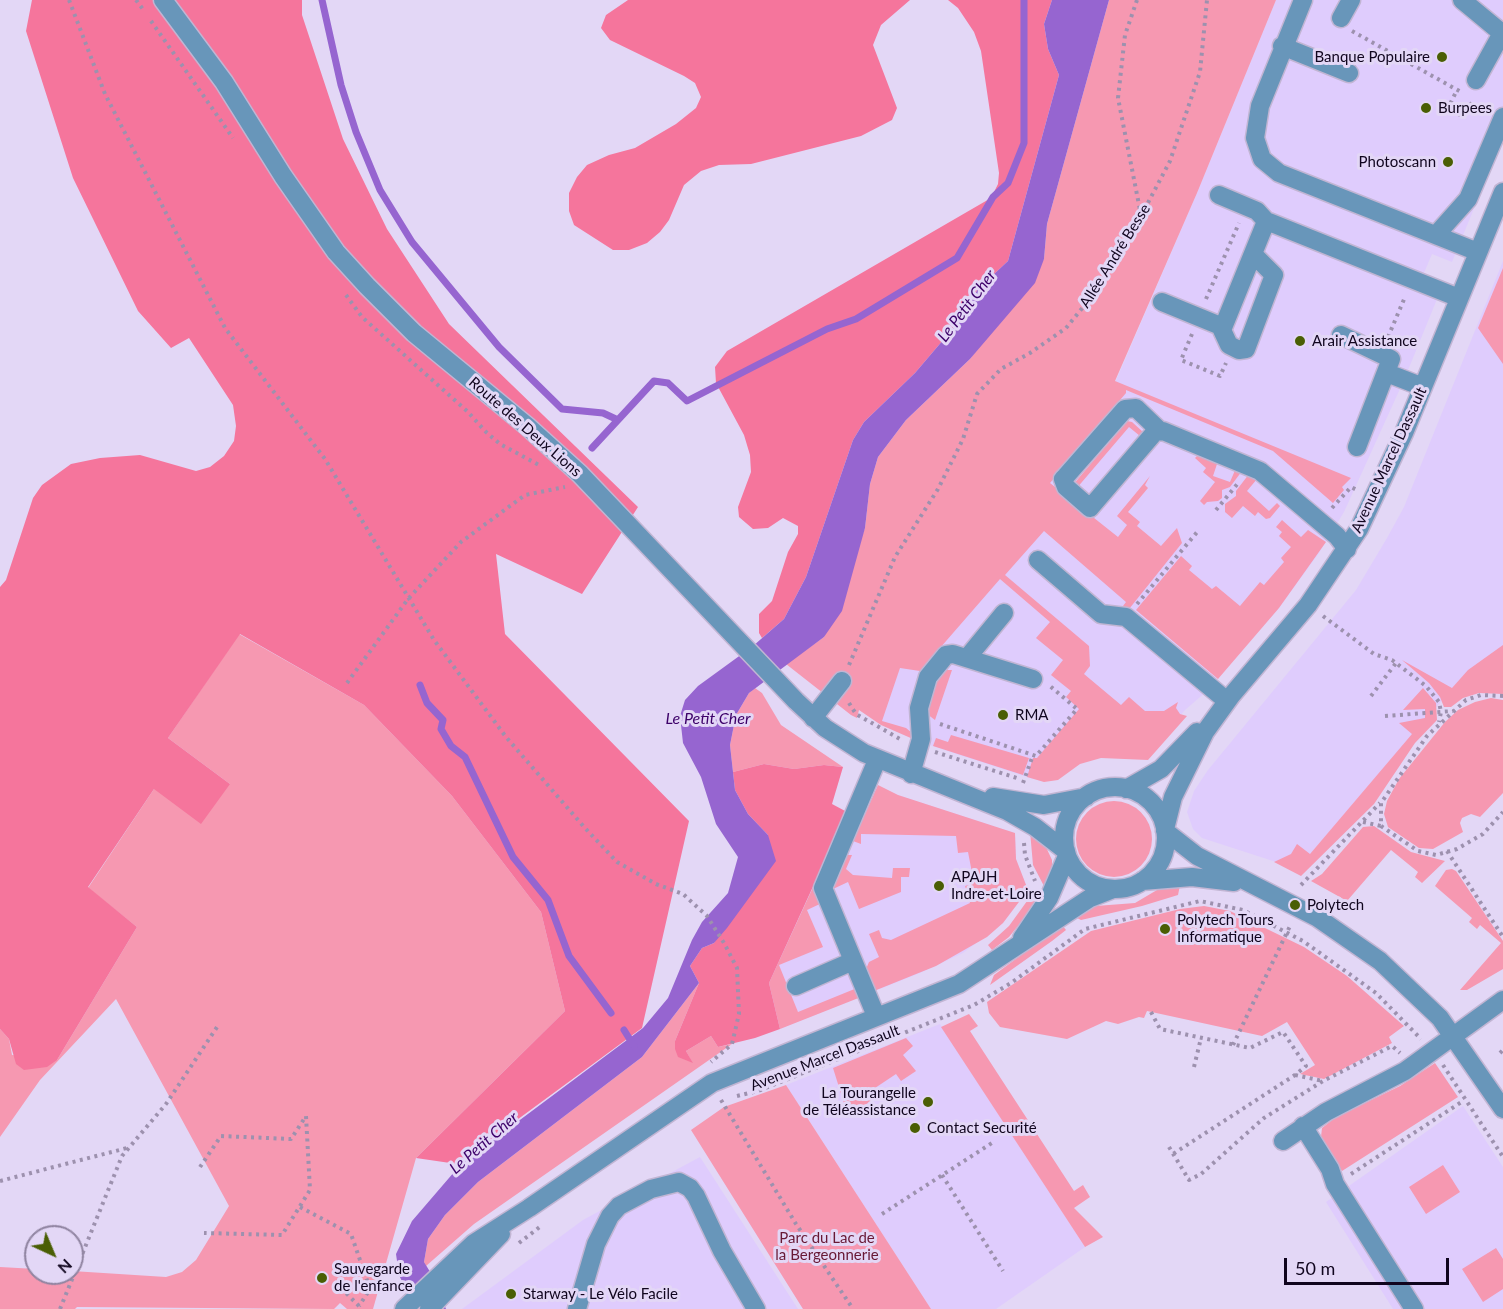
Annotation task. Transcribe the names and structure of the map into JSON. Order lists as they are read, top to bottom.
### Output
{
  "streets": {
    "street": ["Route des Deux Lions", "Avenue Marcel Dassault"],
    "path": ["Allée André Besse"]
  },
  "crossings": [
    ["Route des Deux Lions", "Avenue Marcel Dassault"]
  ],
  "water": ["Le Petit Cher"],
  "parks": ["Parc du Lac de la Bergeonnerie"],
  "places": [
    "Banque Populaire",
    "Burpees",
    "Photoscann",
    "Arair Assistance",
    "RMA",
    "APAJH Indre-et-Loire",
    "Polytech",
    "Polytech Tours Informatique",
    "La Tourangelle de Téléassistance",
    "Contact Securité",
    "Sauvegarde de l'enfance",
    "Starway - Le Vélo Facile"
  ],
  "scale_bar": "50 m",
  "north": "bottom right"
}
